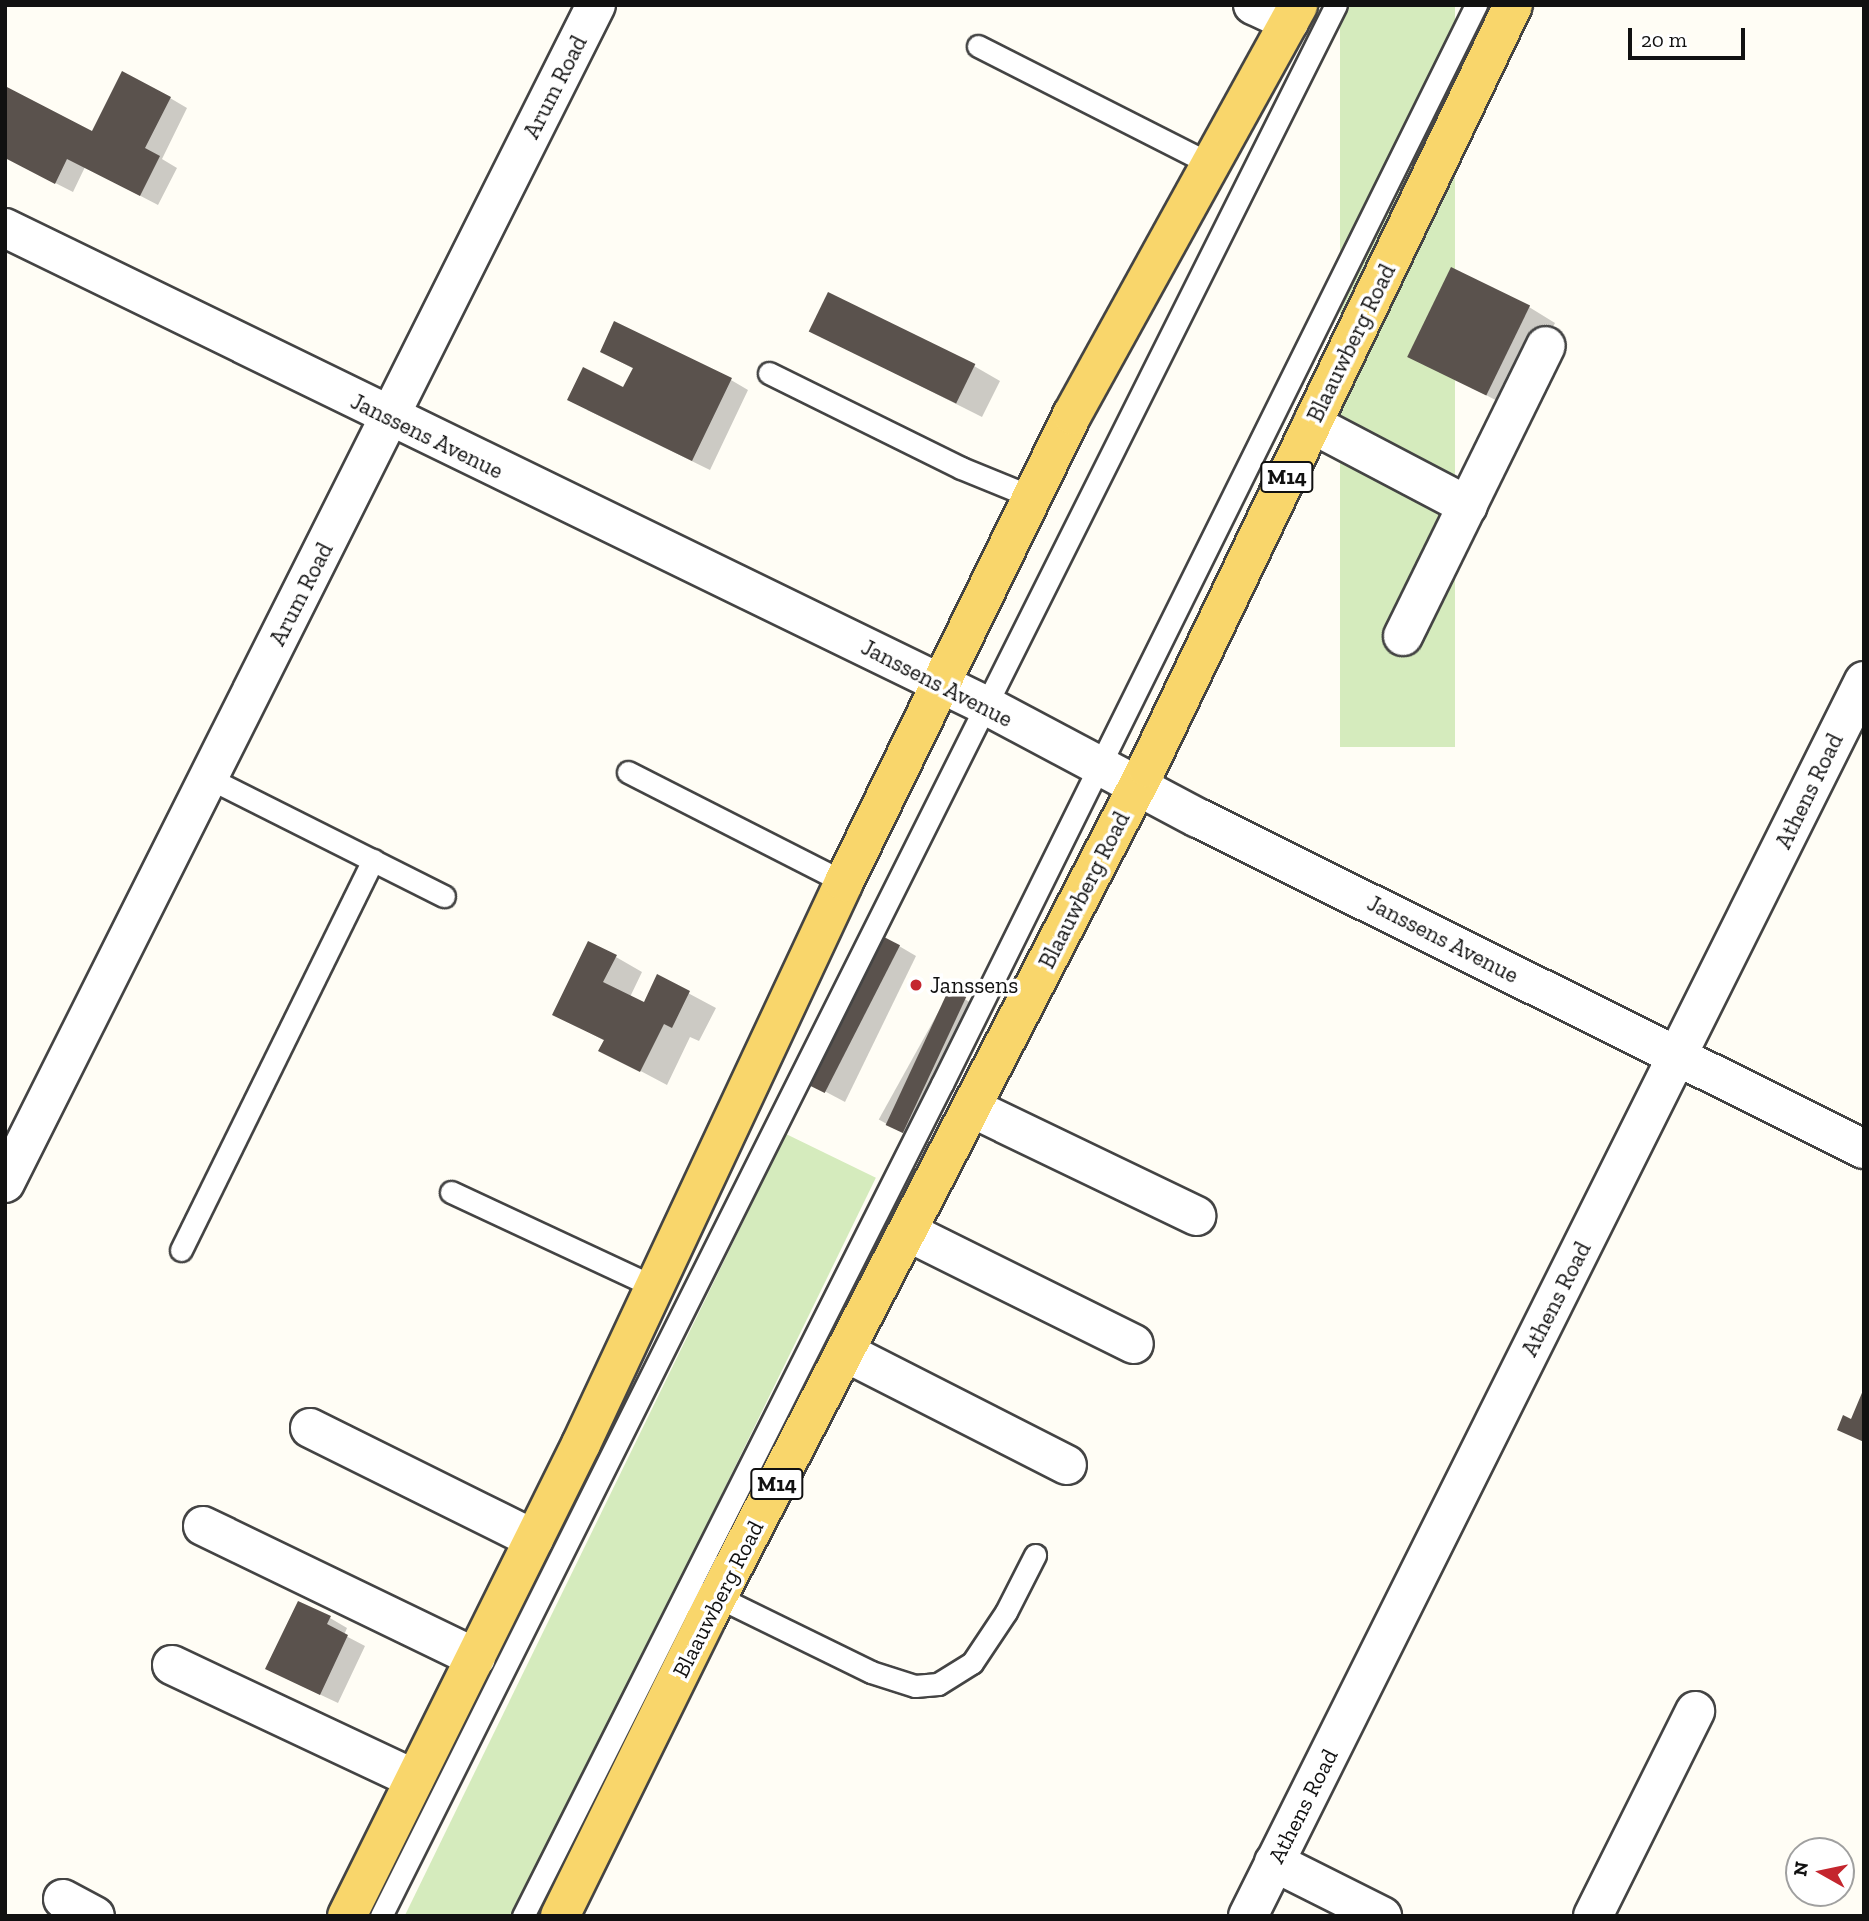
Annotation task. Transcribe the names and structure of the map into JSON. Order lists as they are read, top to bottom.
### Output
{
  "streets": {
    "main road": ["Blaauwberg Road", "M14"],
    "street": ["Arum Road", "Janssens Avenue", "Athens Road"]
  },
  "crossings": [
    ["Arum Road", "Janssens Avenue"],
    ["Blaauwberg Road", "Janssens Avenue"],
    ["Janssens Avenue", "Athens Road"]
  ],
  "places": ["Janssens"],
  "scale_bar": "20 m",
  "north": "left"
}
